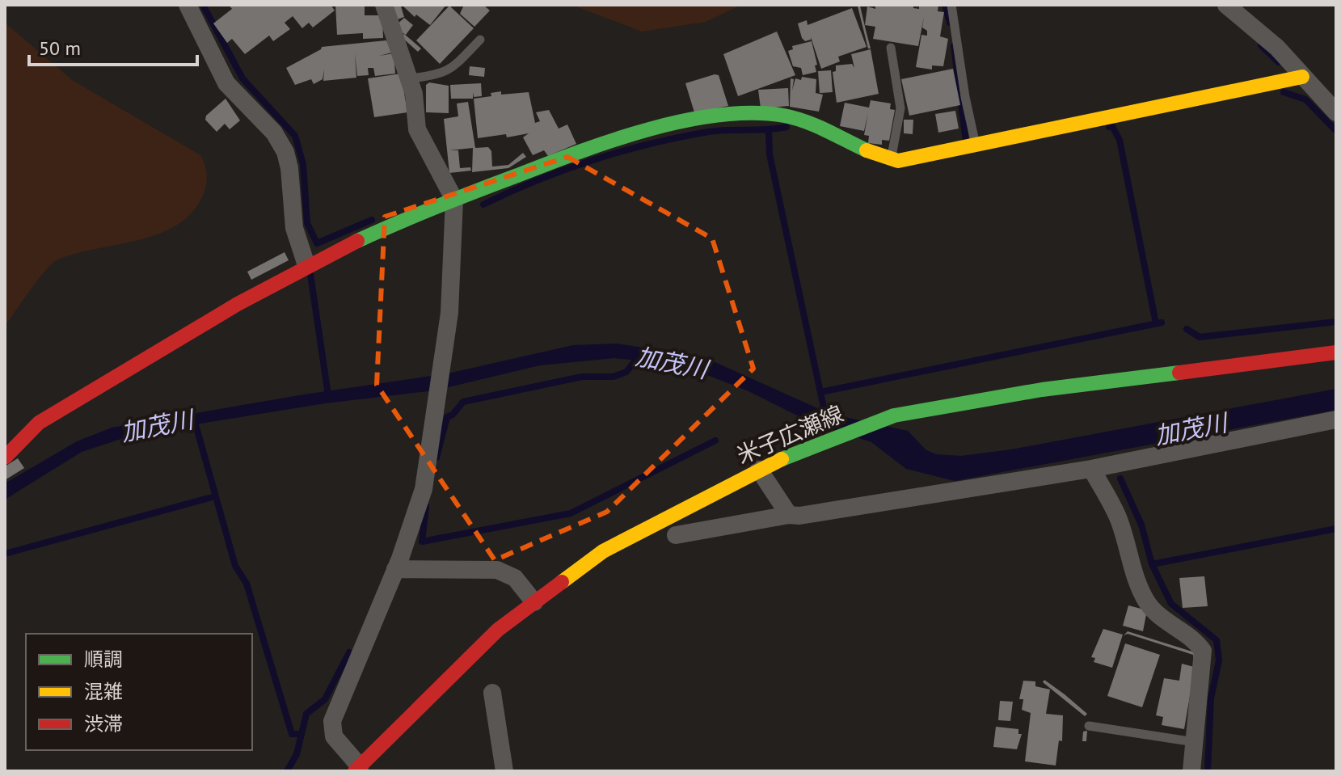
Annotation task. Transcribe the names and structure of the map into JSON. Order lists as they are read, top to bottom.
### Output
{
  "streets": {
    "street": ["米子広瀬線"]
  },
  "water": ["加茂川"],
  "legend": ["順調", "混雑", "渋滞"],
  "scale_bar": "50 m"
}
